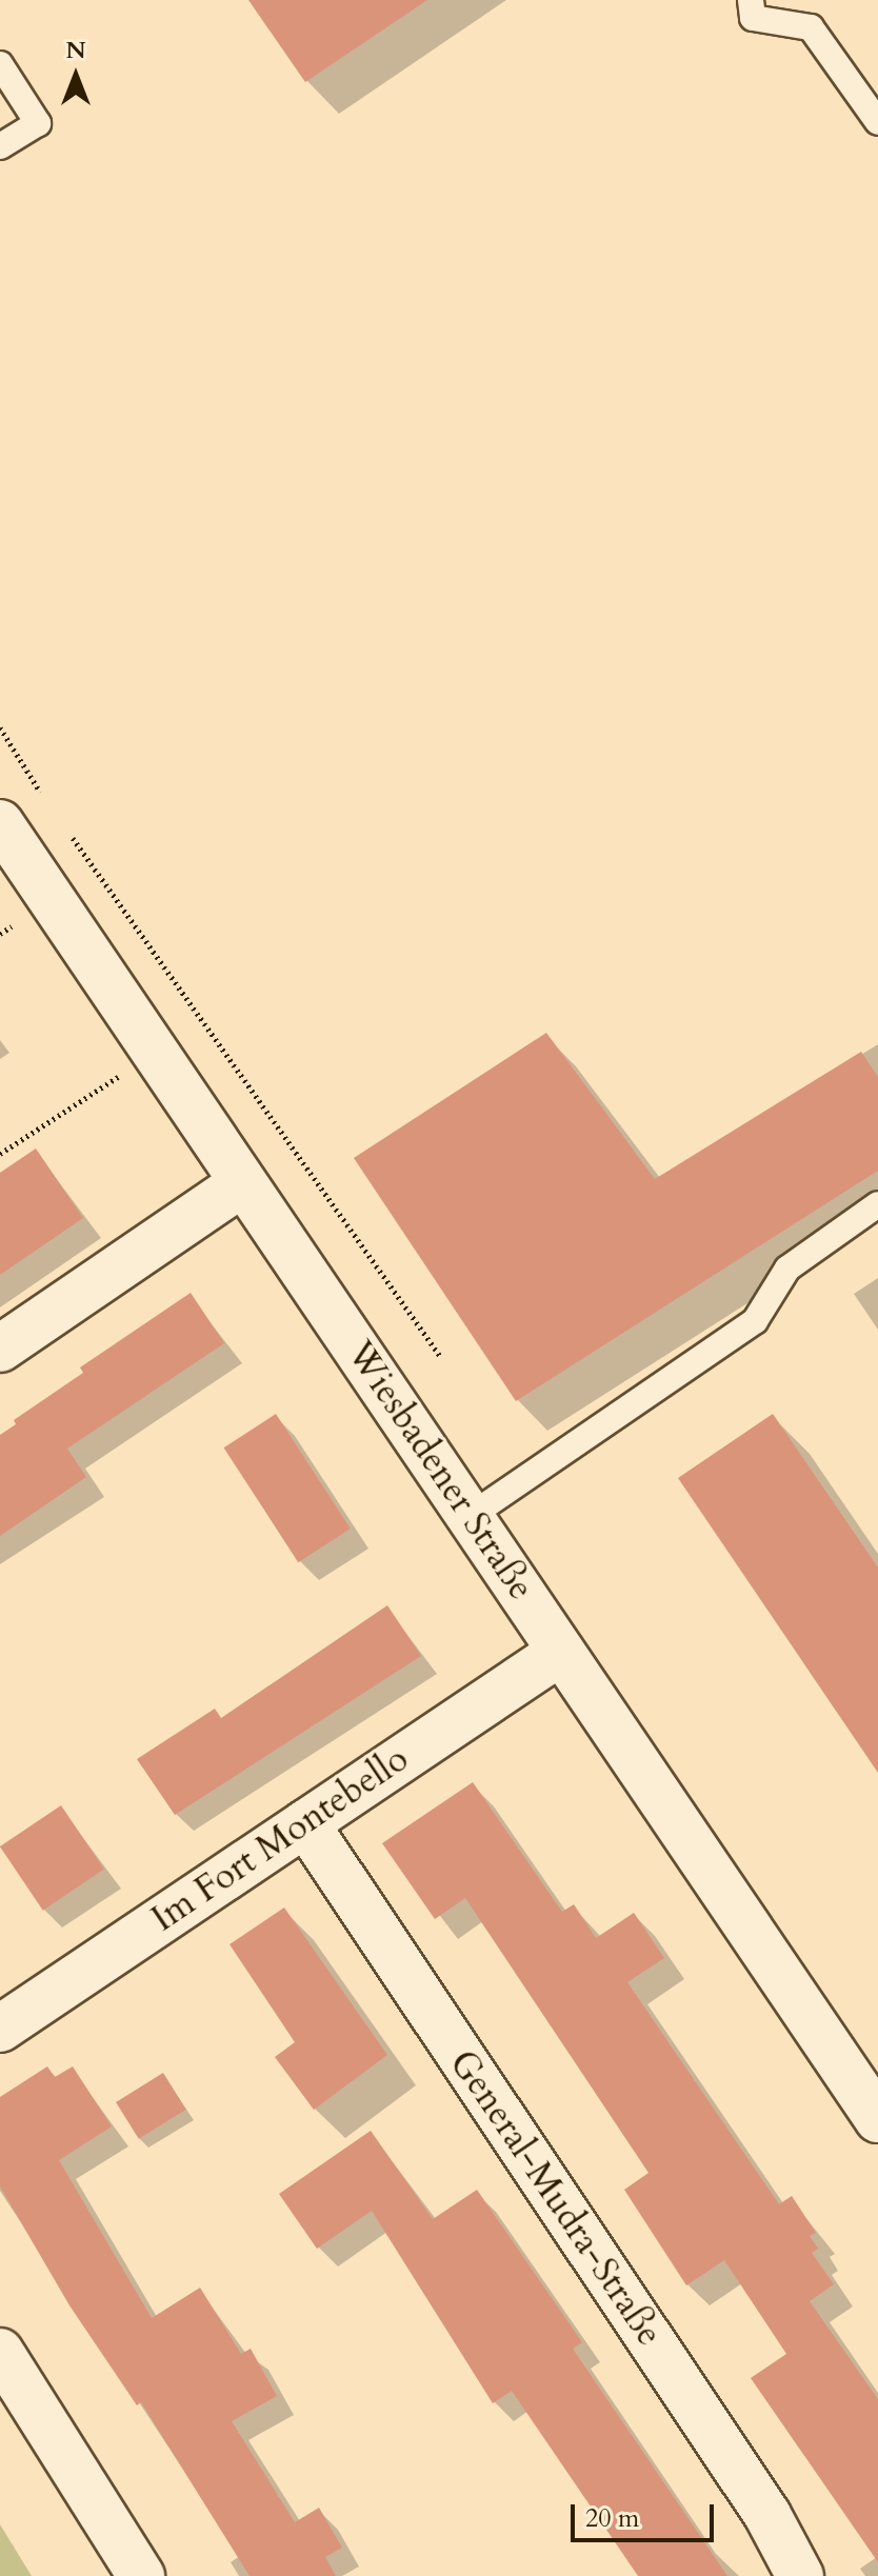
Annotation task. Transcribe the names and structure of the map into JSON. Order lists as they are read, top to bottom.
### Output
{
  "streets": {
    "street": ["Wiesbadener Straße", "Im Fort Montebello", "General-Mudra-Straße"]
  },
  "crossings": [
    ["Wiesbadener Straße", "Im Fort Montebello"],
    ["Im Fort Montebello", "General-Mudra-Straße"]
  ],
  "scale_bar": "20 m",
  "north": "top"
}
